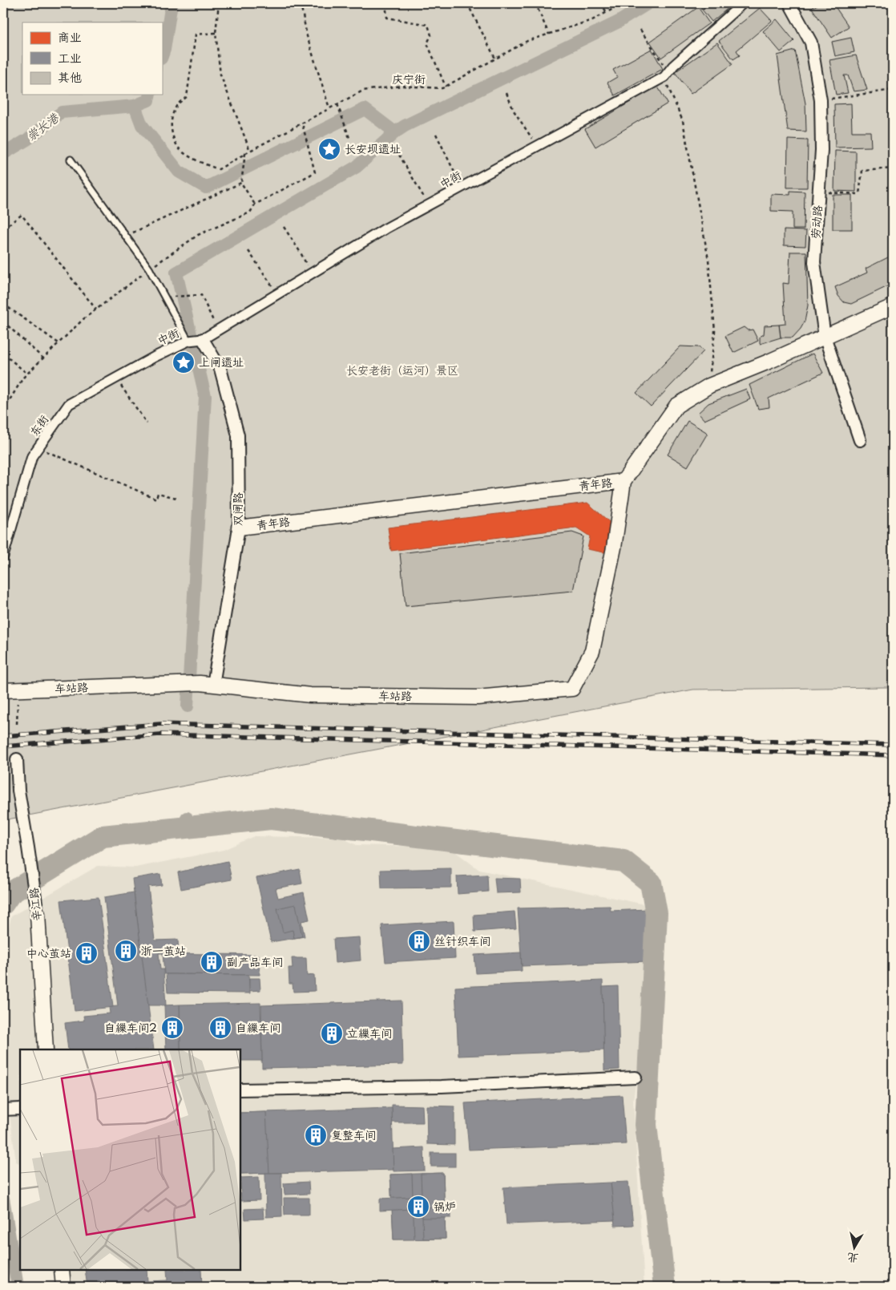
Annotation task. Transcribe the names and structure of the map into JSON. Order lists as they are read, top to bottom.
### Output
{
  "streets": {
    "street": [
      "中街",
      "劳动路",
      "东街",
      "青年路",
      "双闸路",
      "车站路",
      "辛江路"
    ],
    "path": ["庆宁街"]
  },
  "crossings": [
    ["中街", "东街"],
    ["中街", "双闸路"],
    ["劳动路", "青年路"],
    ["青年路", "双闸路"],
    ["青年路", "车站路"],
    ["双闸路", "车站路"]
  ],
  "water": ["崇长港"],
  "parks": ["长安老街（运河）景区"],
  "places": {
    "place": ["长安坝遗址", "上闸遗址"],
    "building": [
      "丝针织车间",
      "浙一茧站",
      "中心茧站",
      "副产品车间",
      "自繅车间2",
      "自繅车间",
      "立繅车间",
      "复整车间",
      "锅炉"
    ]
  },
  "legend": ["商业", "工业", "其他"],
  "north": "bottom"
}
